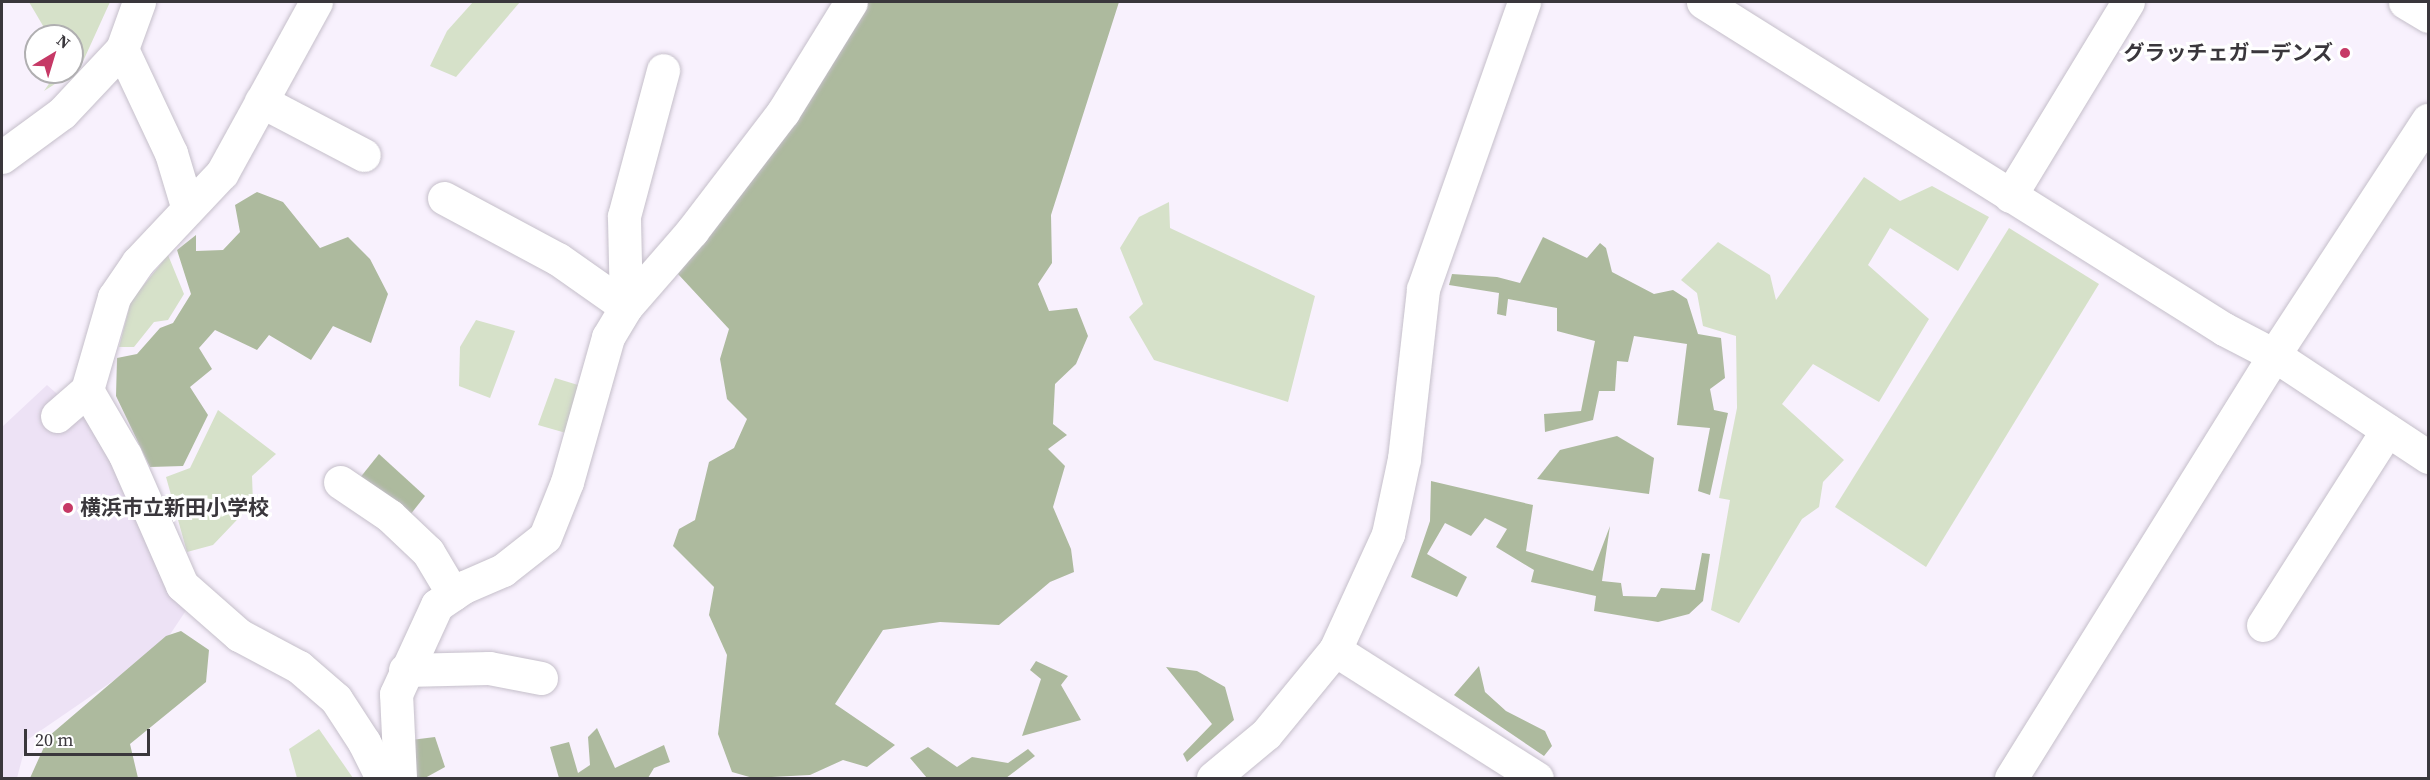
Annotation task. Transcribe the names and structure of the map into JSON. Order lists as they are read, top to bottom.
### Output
{
  "places": ["グラッチェガーデンズ", "横浜市立新田小学校"],
  "scale_bar": "20 m",
  "north": "top right"
}
